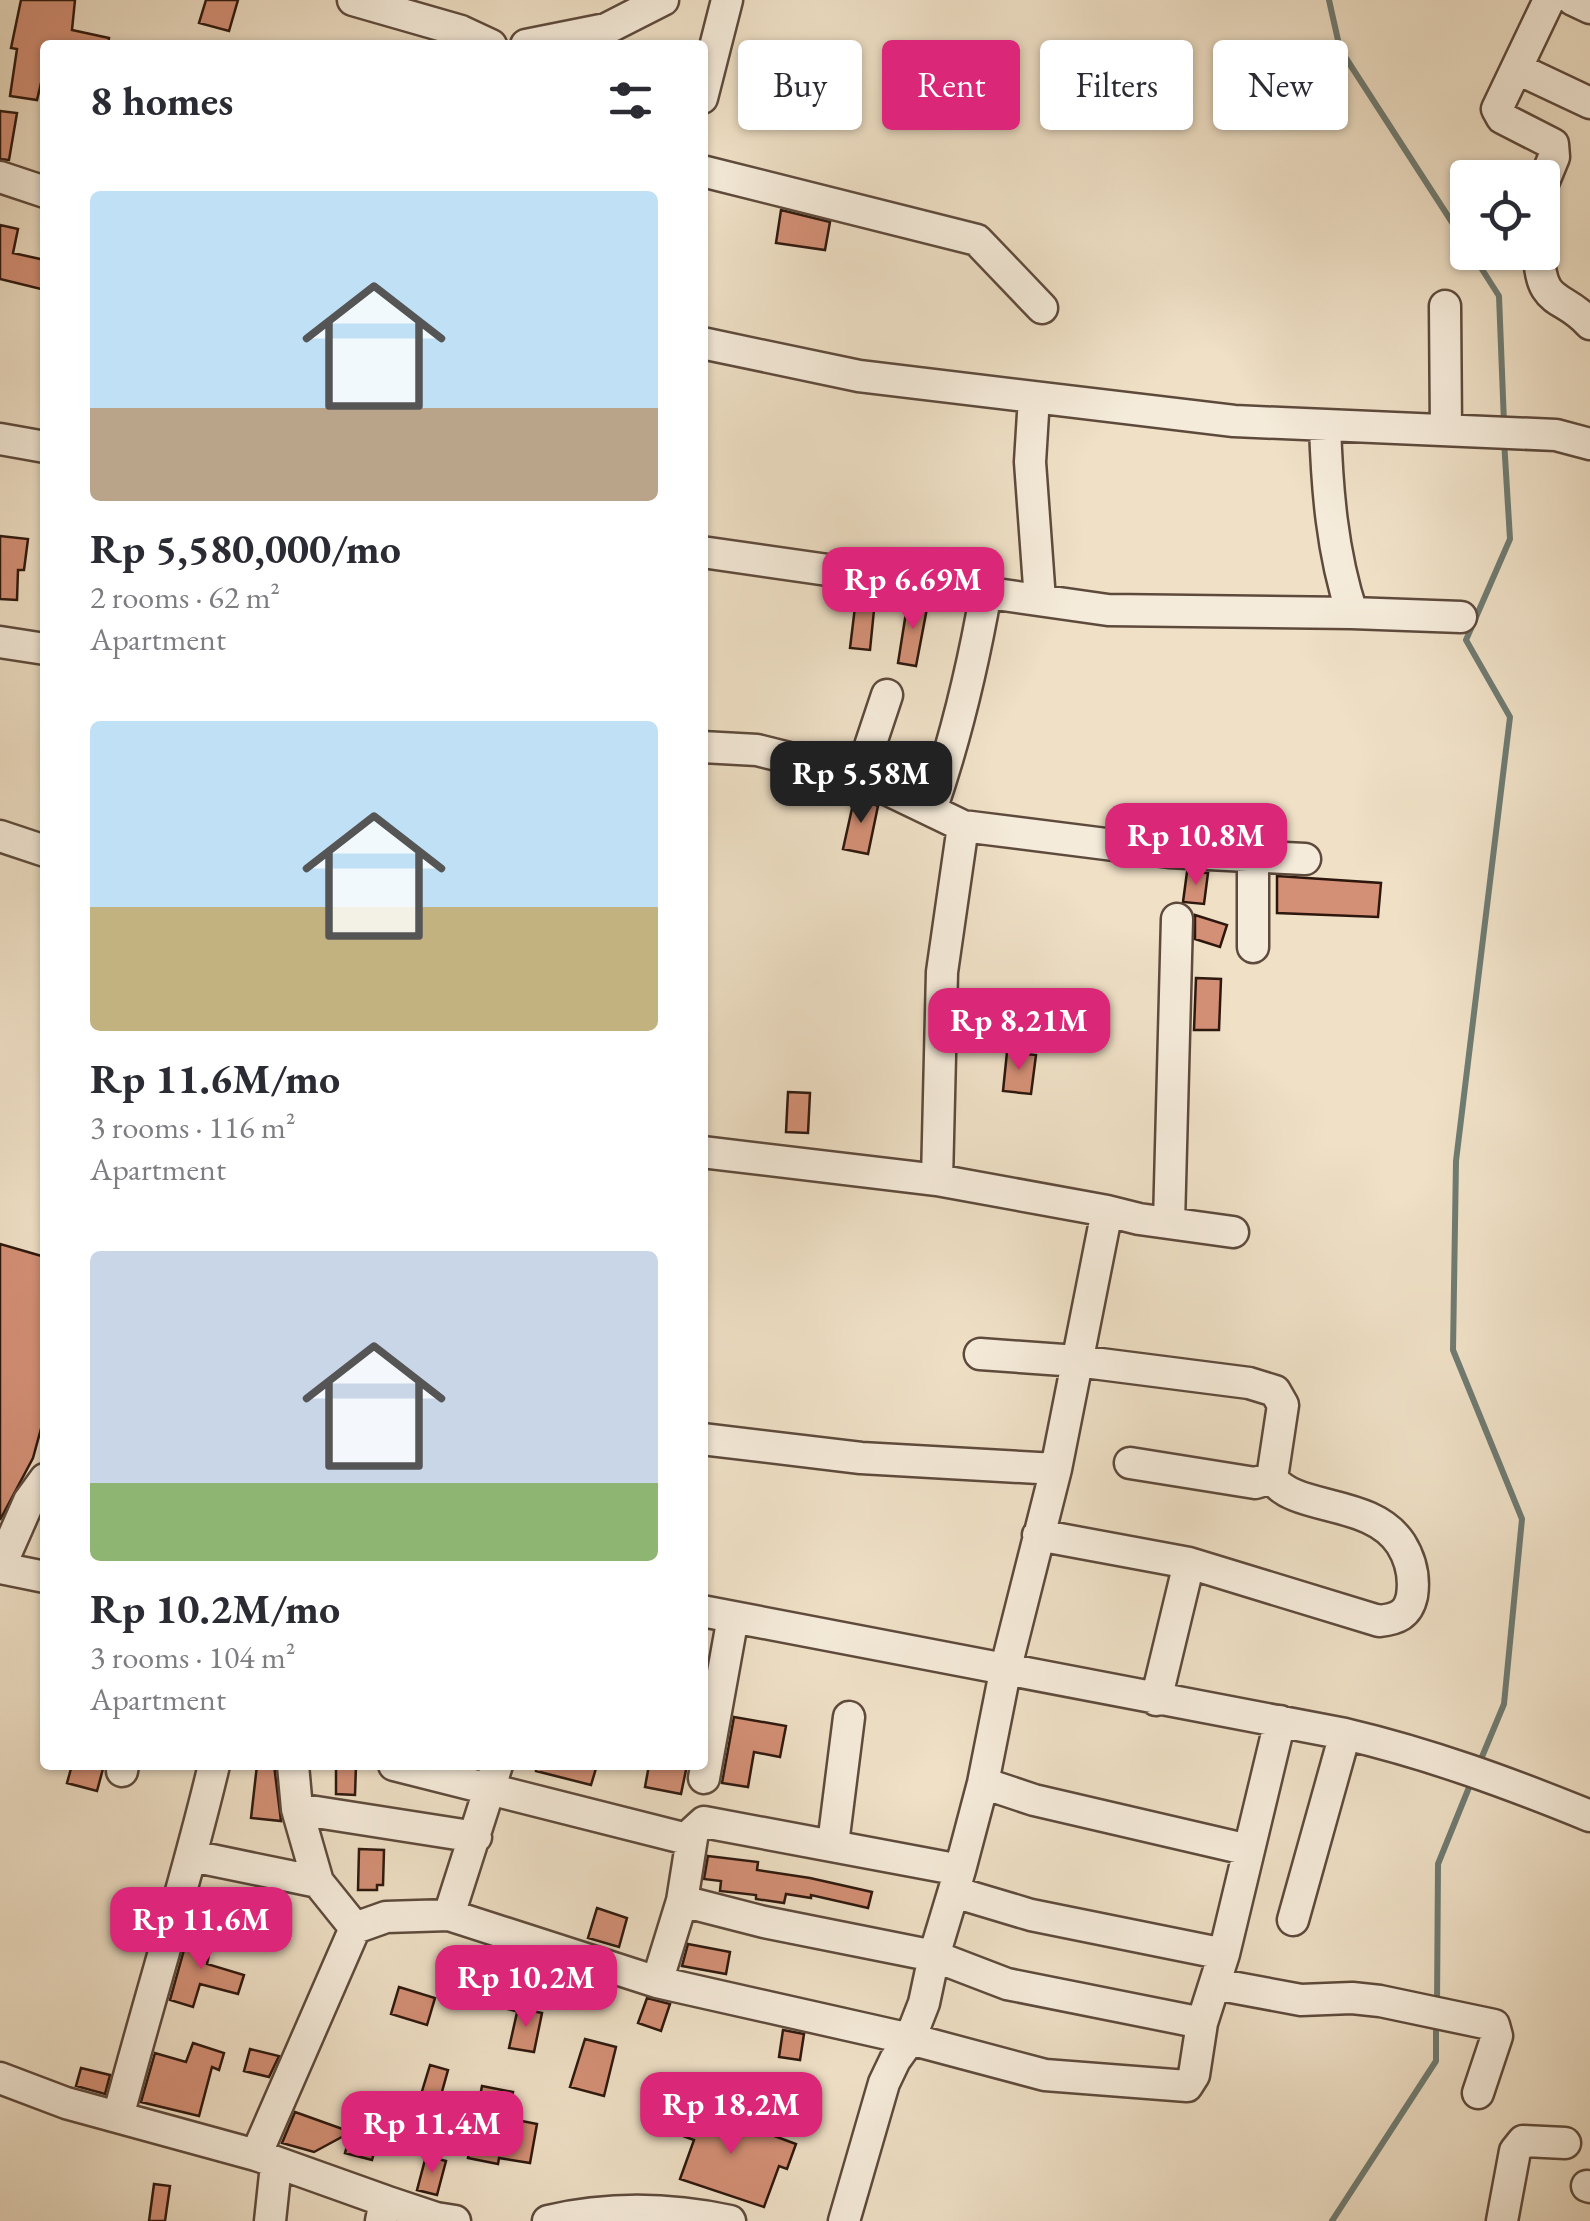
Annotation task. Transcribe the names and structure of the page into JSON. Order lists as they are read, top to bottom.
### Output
{
  "page": {
    "chip": [
      "Buy",
      "Rent",
      "Filters",
      "New"
    ],
    "heading": "8 homes",
    "list": [
      {
        "name": "Rp 5,580,000/mo",
        "note": "2 rooms · 62 m² · Apartment"
      },
      {
        "name": "Rp 11.6M/mo",
        "note": "3 rooms · 116 m² · Apartment"
      },
      {
        "name": "Rp 10.2M/mo",
        "note": "3 rooms · 104 m² · Apartment"
      }
    ],
    "price": [
      "Rp 6.69M",
      "Rp 5.58M",
      "Rp 10.8M",
      "Rp 8.21M",
      "Rp 11.6M",
      "Rp 10.2M",
      "Rp 18.2M",
      "Rp 11.4M"
    ]
  }
}
